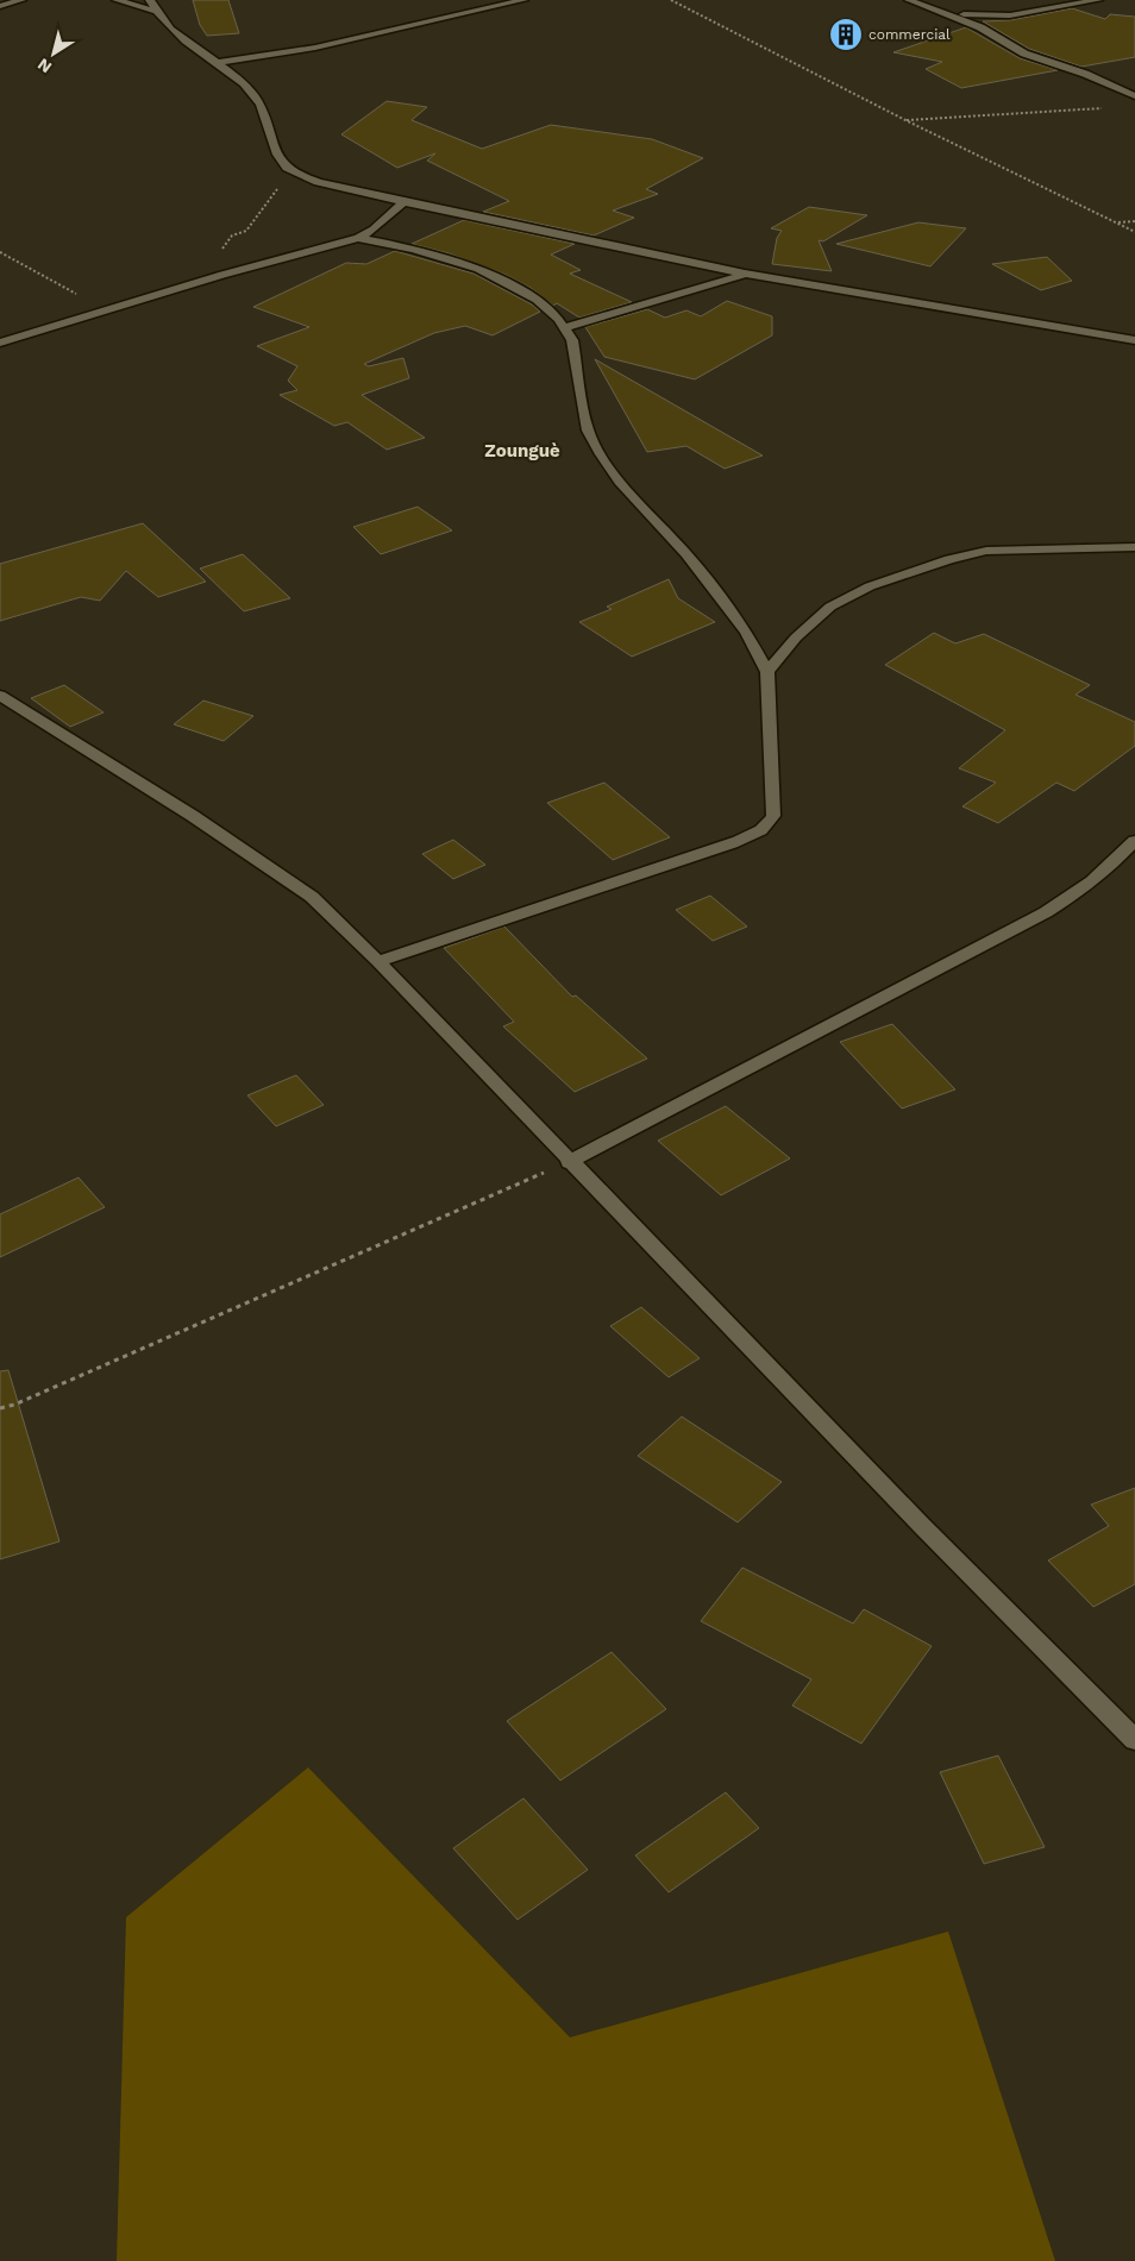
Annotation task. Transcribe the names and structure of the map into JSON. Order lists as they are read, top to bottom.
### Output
{
  "districts": ["Zounguè"],
  "places": {
    "building": ["commercial"]
  },
  "north": "bottom left"
}
